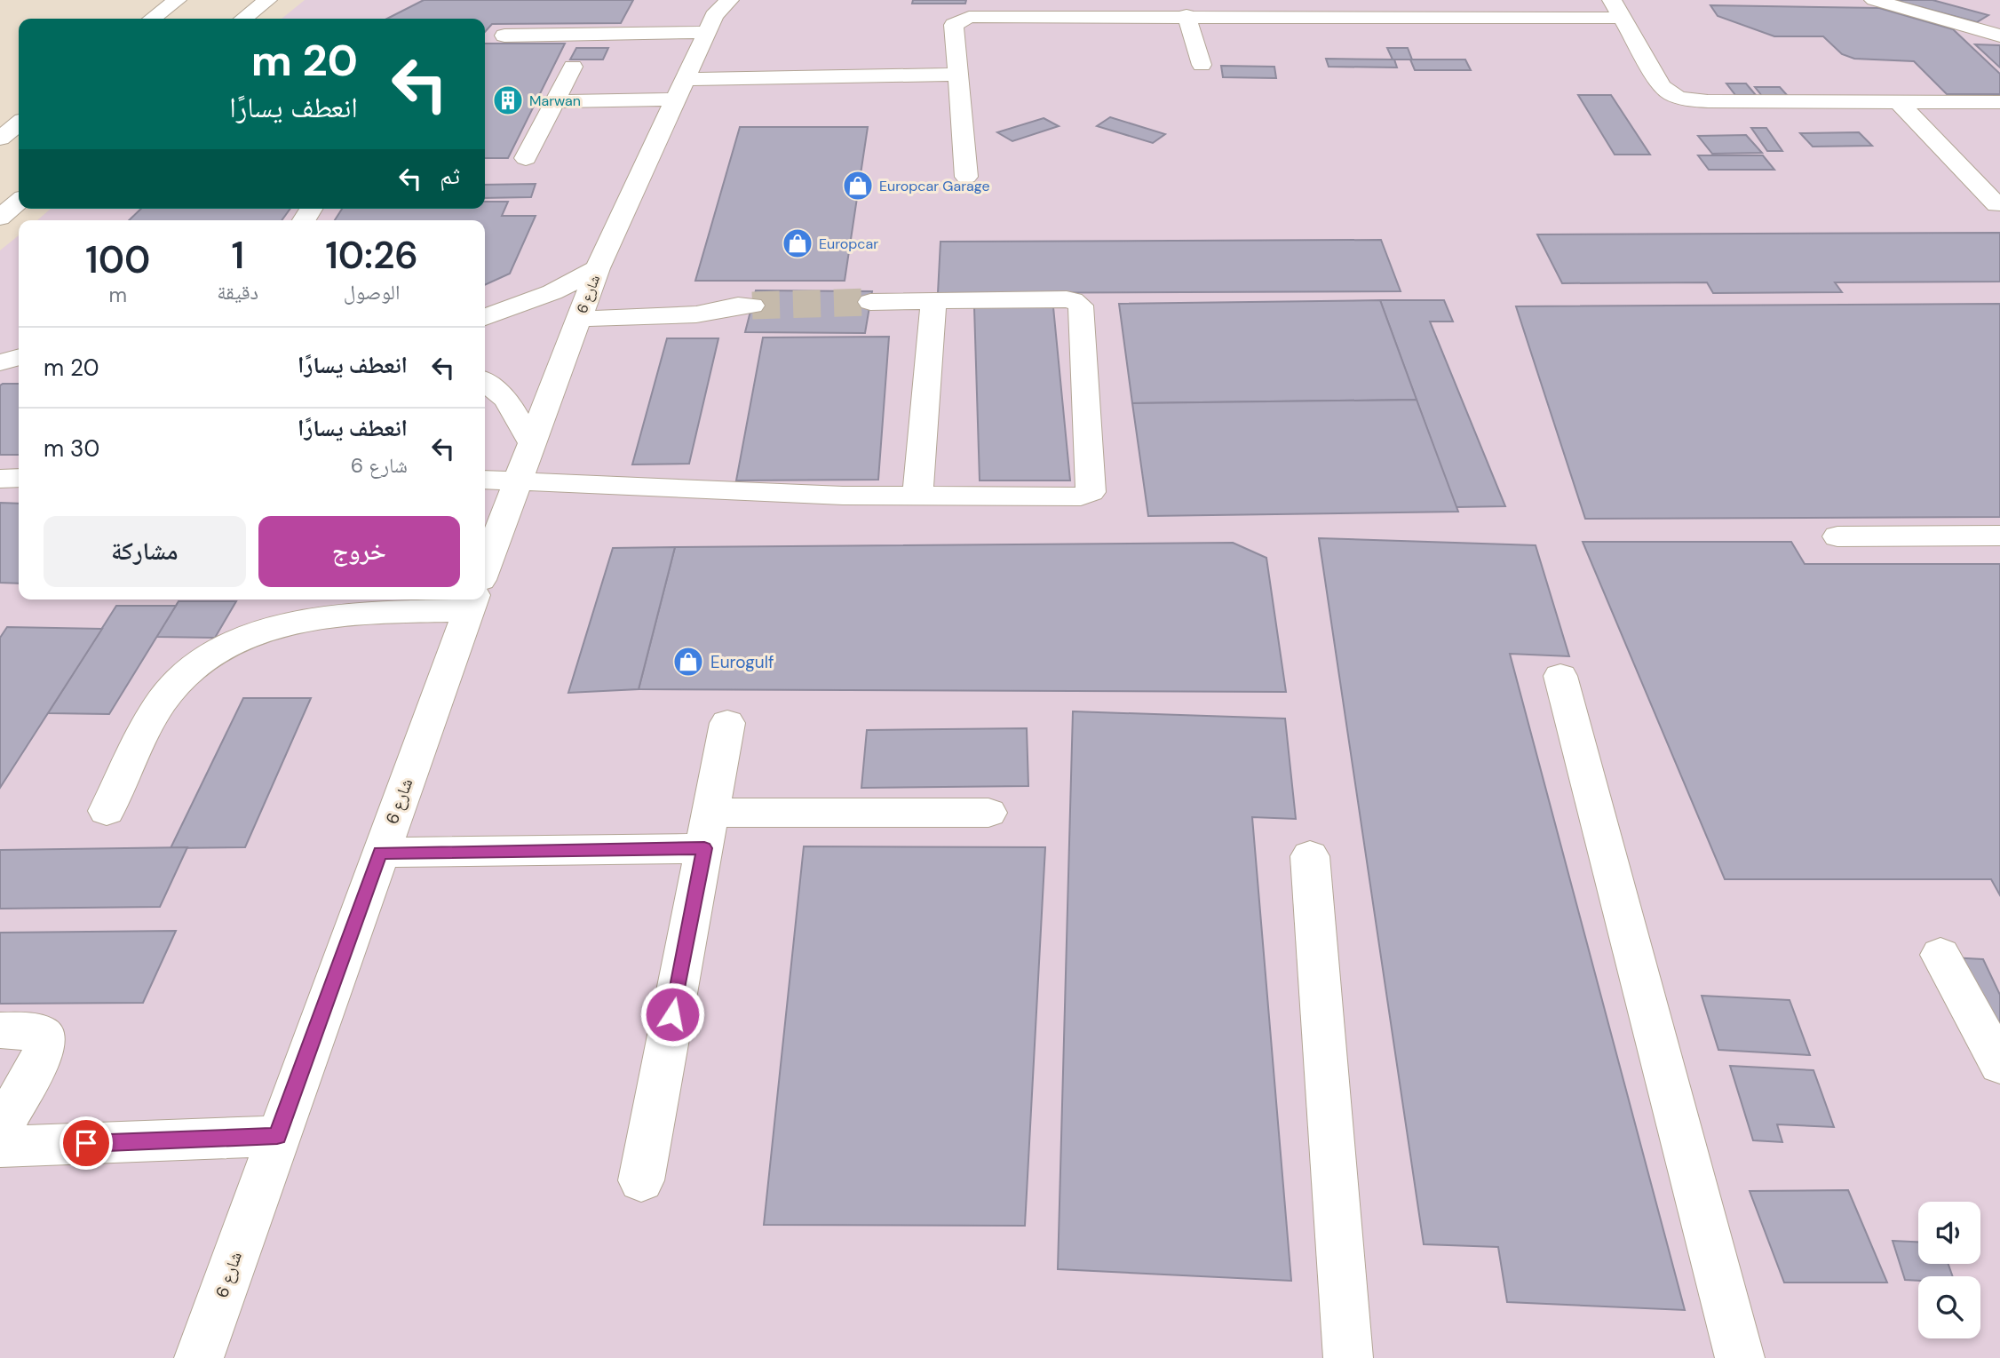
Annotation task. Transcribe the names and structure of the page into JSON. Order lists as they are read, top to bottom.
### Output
{
  "streets": {
    "street": ["شارع 6"]
  },
  "places": {
    "building": ["Marwan"],
    "shop": ["Europcar Garage", "Europcar", "Eurogulf"]
  },
  "page": {
    "turn": ["20 m", "انعطف يسارًا"],
    "then": "ثم",
    "eta": [
      "10:26",
      "الوصول",
      "1",
      "دقيقة",
      "100",
      "m"
    ],
    "list": [
      {
        "name": "انعطف يسارًا",
        "value": "20 m"
      },
      {
        "name": "انعطف يسارًا",
        "note": "شارع 6",
        "value": "30 m"
      }
    ],
    "buttons": ["خروج", "مشاركة"]
  }
}
